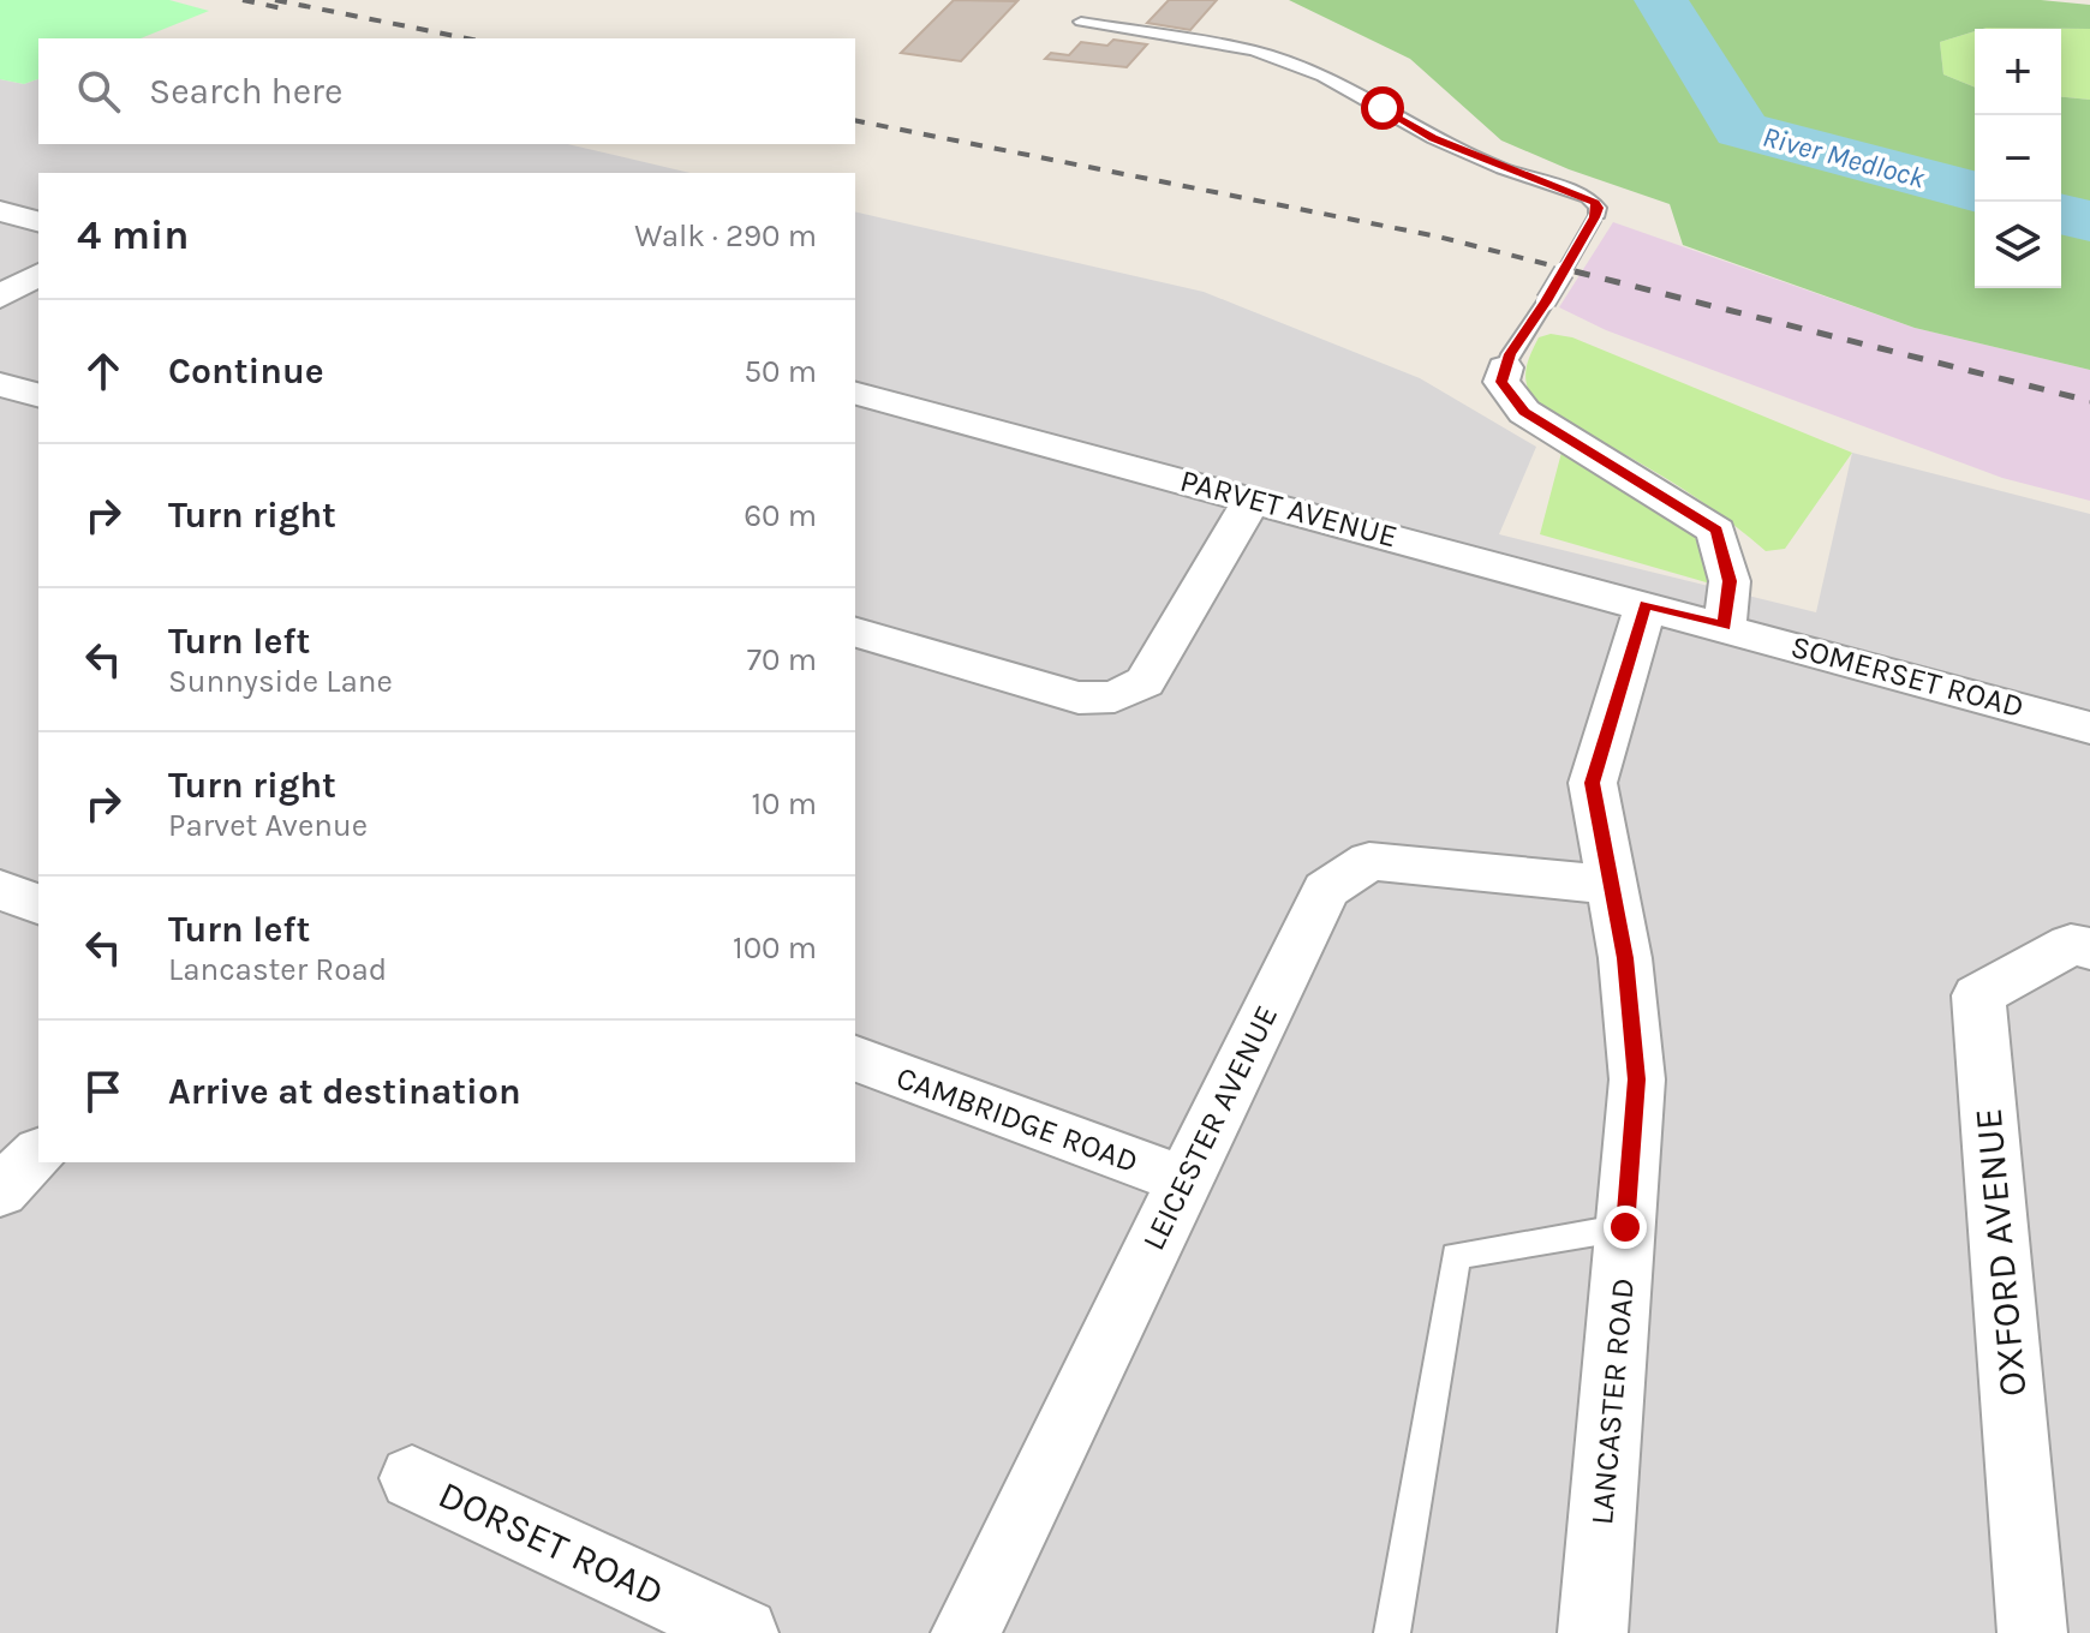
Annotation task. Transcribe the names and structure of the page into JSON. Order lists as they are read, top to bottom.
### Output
{
  "streets": {
    "street": [
      "PARVET AVENUE",
      "SOMERSET ROAD",
      "CAMBRIDGE ROAD",
      "LEICESTER AVENUE",
      "OXFORD AVENUE",
      "LANCASTER ROAD",
      "DORSET ROAD"
    ]
  },
  "crossings": [
    ["PARVET AVENUE", "SOMERSET ROAD"],
    ["PARVET AVENUE", "LANCASTER ROAD"],
    ["CAMBRIDGE ROAD", "LEICESTER AVENUE"],
    ["LEICESTER AVENUE", "LANCASTER ROAD"]
  ],
  "water": ["River Medlock"],
  "page": {
    "map_buttons": ["+", "−"],
    "search": "Search here",
    "heading": ["4 min", "Walk · 290 m"],
    "list": [
      ["Continue", "50 m"],
      ["Turn right", "60 m"],
      ["Turn left", "Sunnyside Lane", "70 m"],
      ["Turn right", "Parvet Avenue", "10 m"],
      ["Turn left", "Lancaster Road", "100 m"],
      "Arrive at destination"
    ]
  }
}
